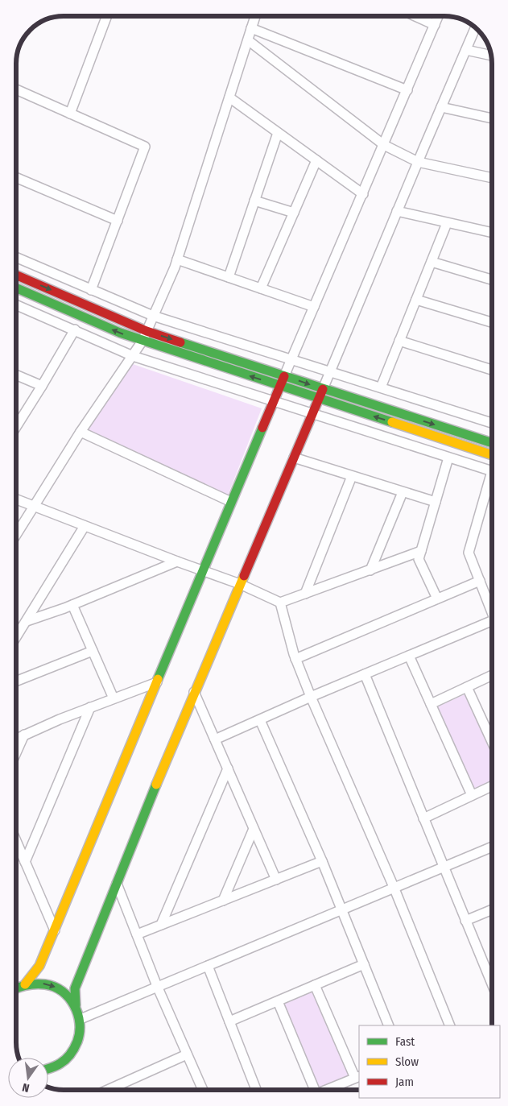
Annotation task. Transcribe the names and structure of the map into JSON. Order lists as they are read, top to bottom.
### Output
{
  "legend": ["Fast", "Slow", "Jam"],
  "north": "bottom"
}
